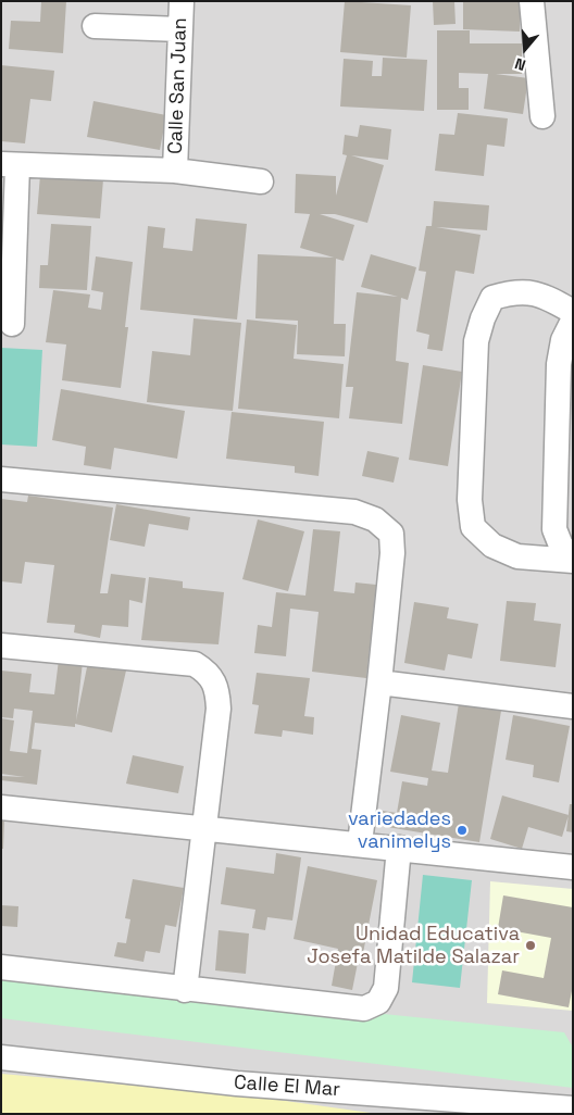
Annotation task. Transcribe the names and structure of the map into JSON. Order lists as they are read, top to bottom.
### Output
{
  "streets": {
    "street": ["Calle San Juan", "Calle El Mar"]
  },
  "places": ["variedades vanimelys", "Unidad Educativa Josefa Matilde Salazar"],
  "north": "bottom"
}
